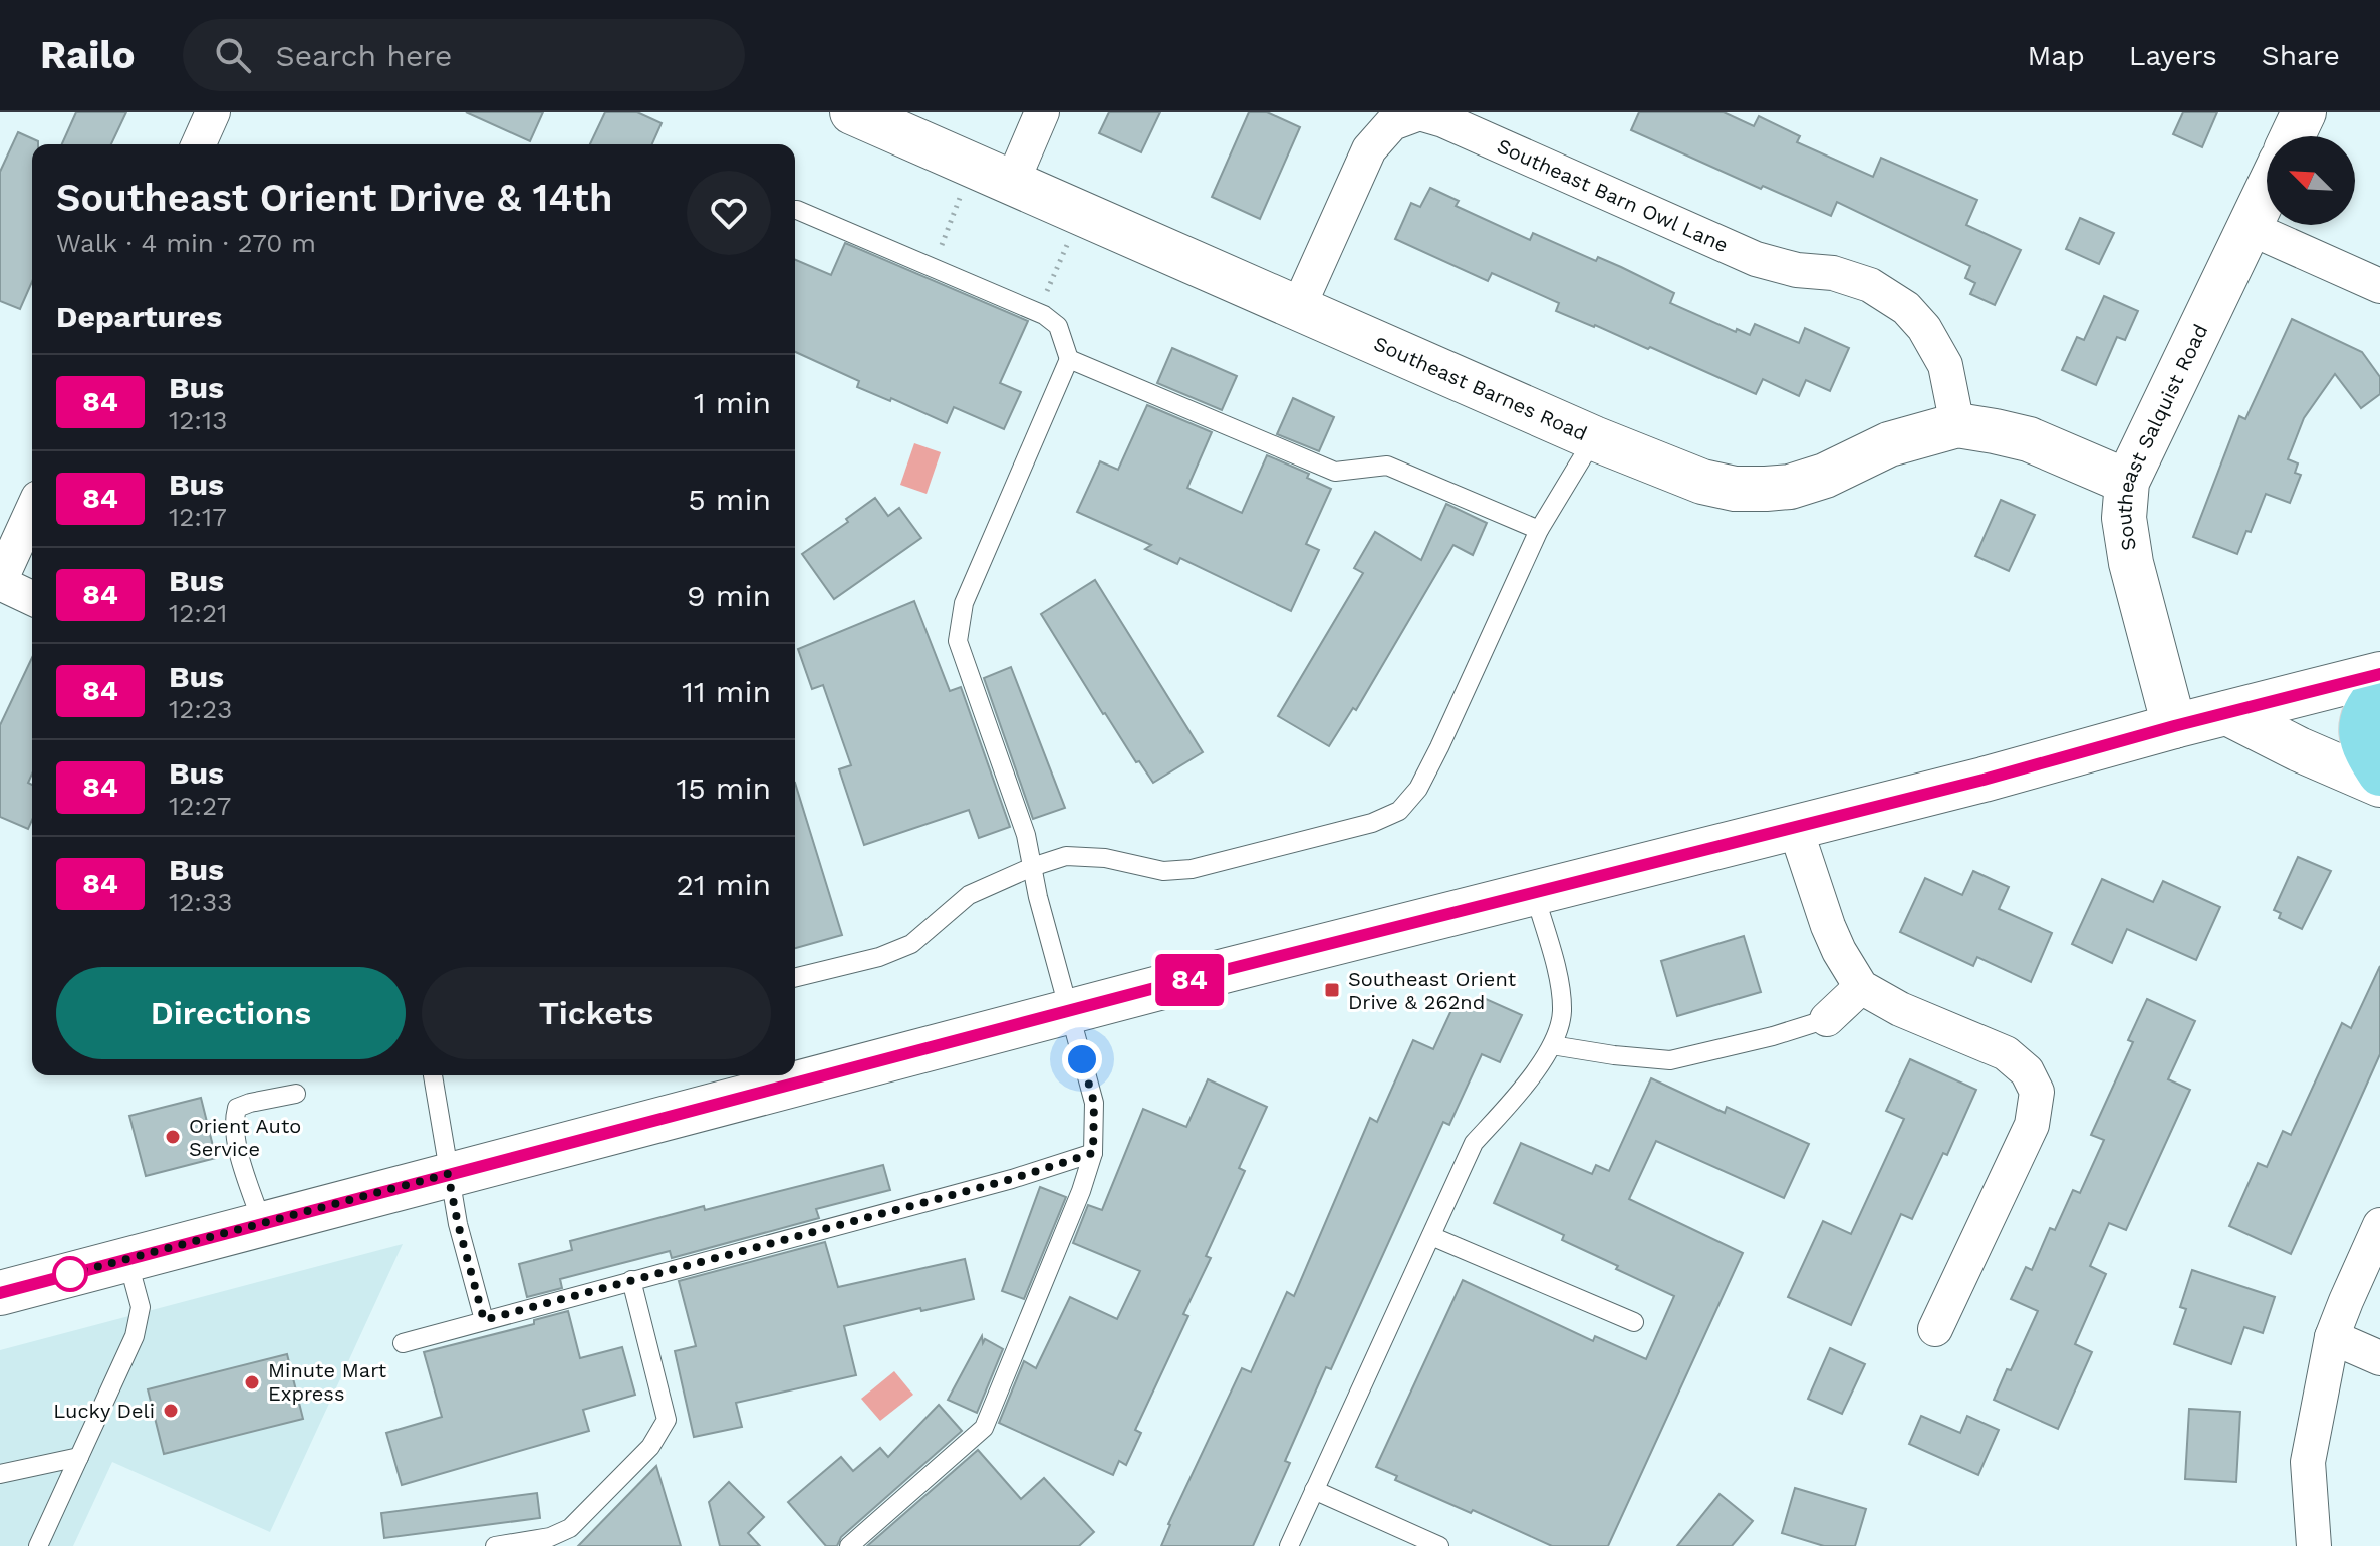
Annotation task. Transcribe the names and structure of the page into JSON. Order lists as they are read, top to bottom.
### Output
{
  "streets": {
    "main road": ["Southeast Barnes Road", "Southeast Salquist Road"],
    "street": ["Southeast Barn Owl Lane"]
  },
  "crossings": [
    ["Southeast Barn Owl Lane", "Southeast Barnes Road"],
    ["Southeast Barnes Road", "Southeast Salquist Road"]
  ],
  "places": {
    "transit": ["Southeast Orient Drive & 262nd"],
    "other": ["Orient Auto Service", "Minute Mart Express", "Lucky Deli"]
  },
  "lines": ["bus line 84"],
  "north": "top left",
  "page": {
    "header": "Railo",
    "search": "Search here",
    "nav": ["Map", "Layers", "Share"],
    "on_map": "84",
    "heading": [
      ["Southeast Orient Drive & 14th", "Walk · 4 min · 270 m"],
      "Departures"
    ],
    "list": [
      {
        "mark": "84",
        "name": "Bus",
        "note": "12:13",
        "value": "1 min"
      },
      {
        "mark": "84",
        "name": "Bus",
        "note": "12:17",
        "value": "5 min"
      },
      {
        "mark": "84",
        "name": "Bus",
        "note": "12:21",
        "value": "9 min"
      },
      {
        "mark": "84",
        "name": "Bus",
        "note": "12:23",
        "value": "11 min"
      },
      {
        "mark": "84",
        "name": "Bus",
        "note": "12:27",
        "value": "15 min"
      },
      {
        "mark": "84",
        "name": "Bus",
        "note": "12:33",
        "value": "21 min"
      }
    ],
    "buttons": ["Directions", "Tickets"]
  }
}
